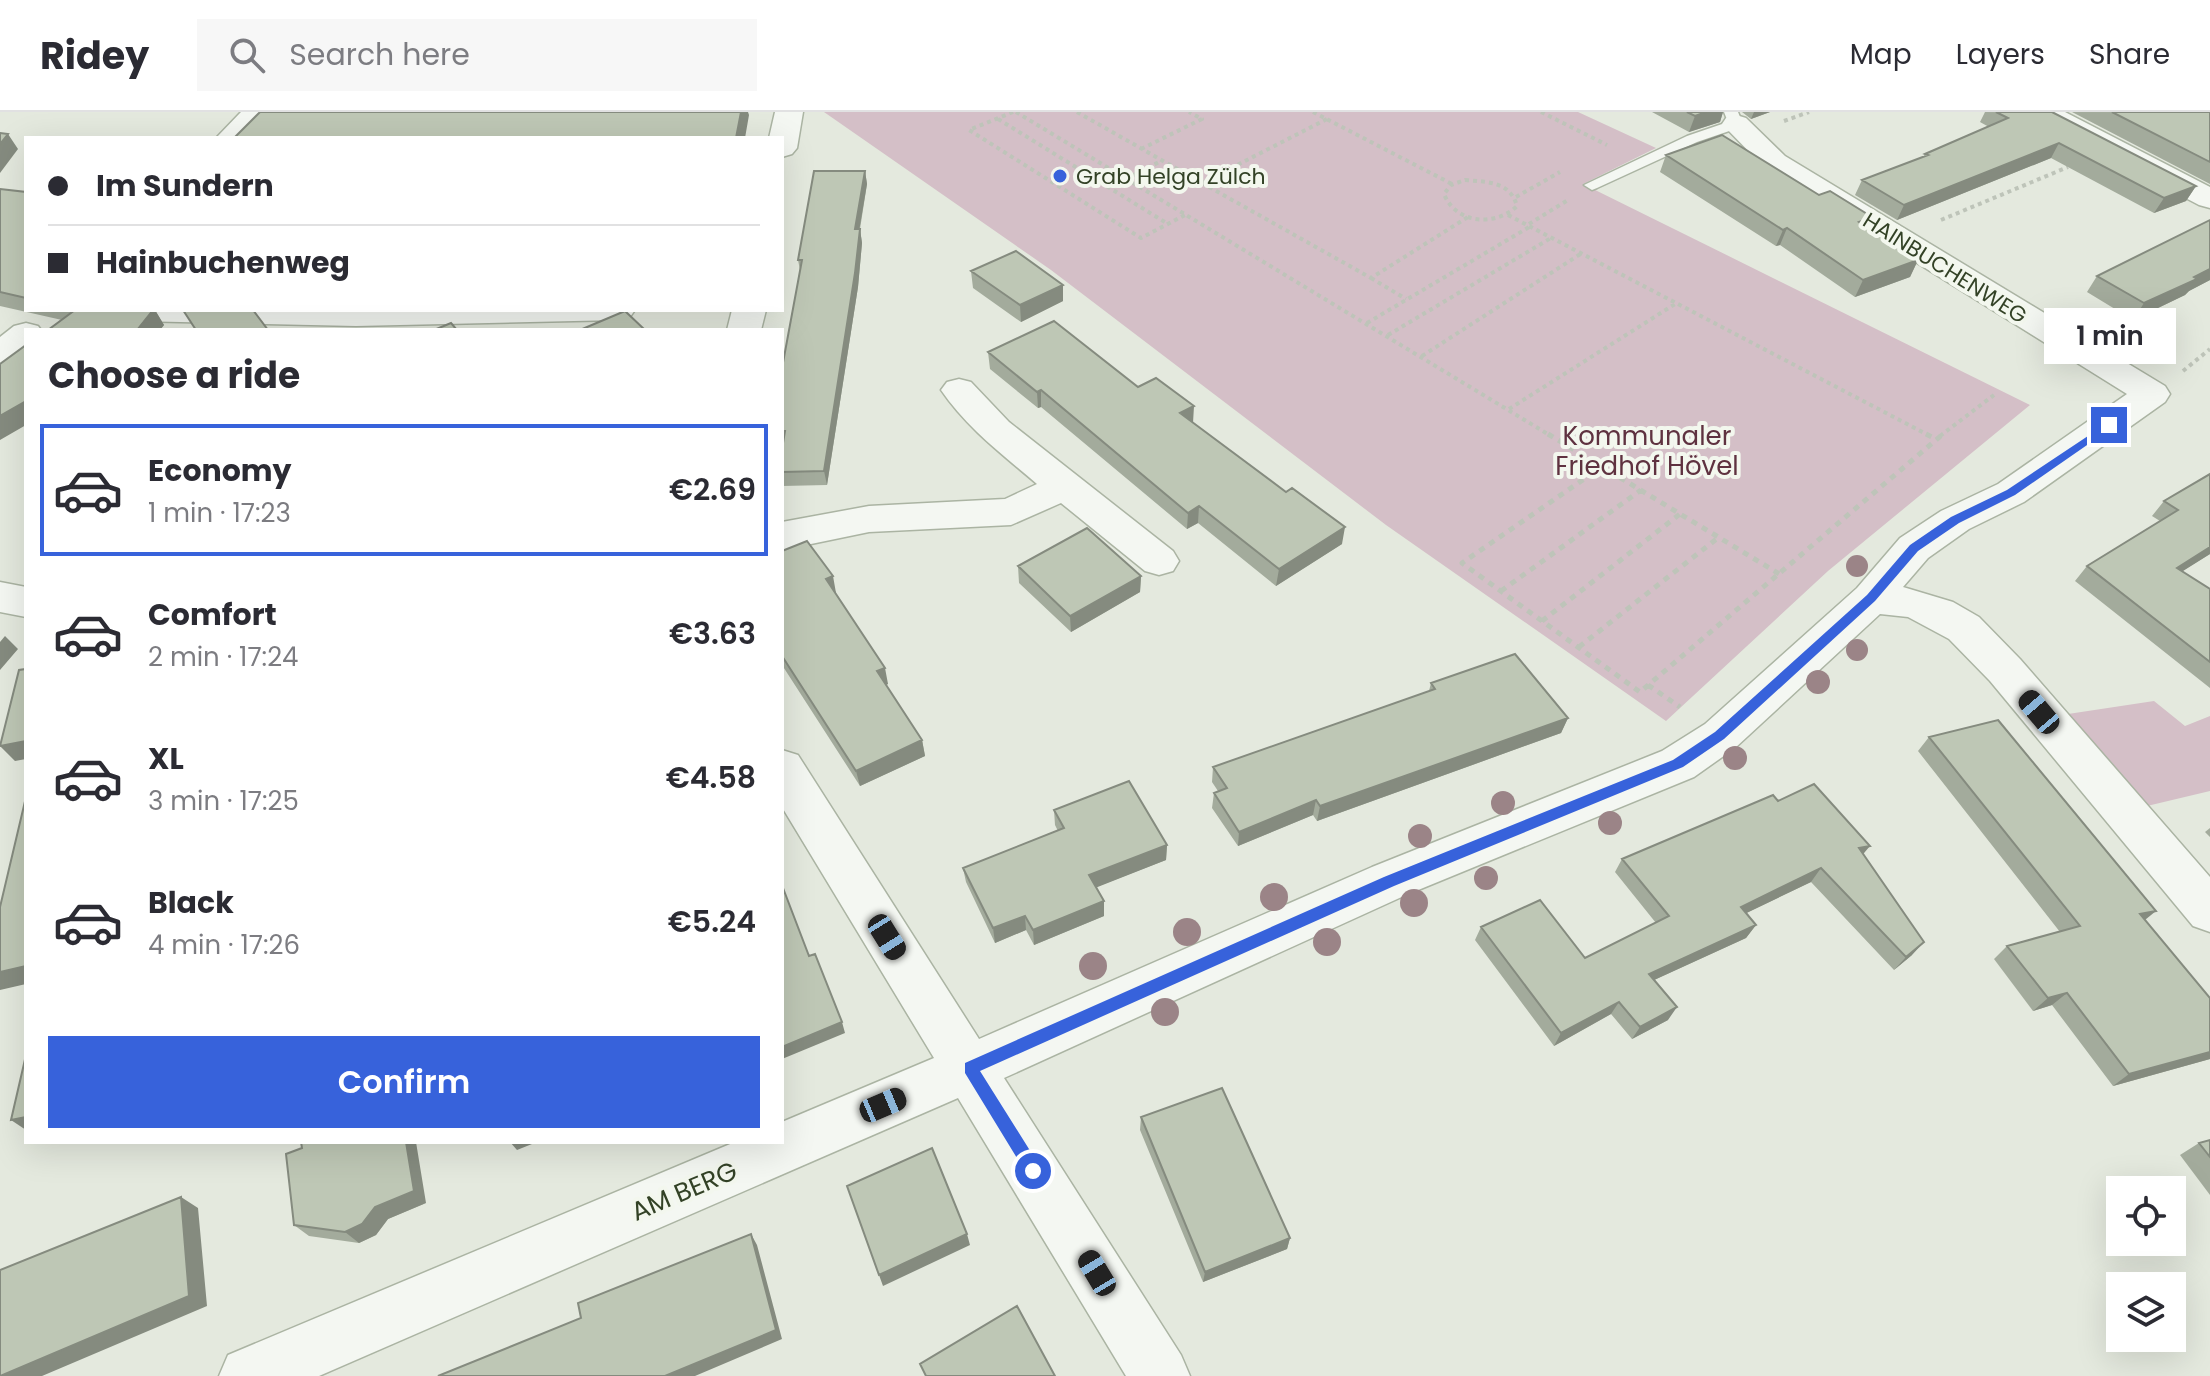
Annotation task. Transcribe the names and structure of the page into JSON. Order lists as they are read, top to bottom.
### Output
{
  "streets": {
    "street": ["HAINBUCHENWEG", "AM BERG"]
  },
  "crossings": [
    ["HAINBUCHENWEG", "AM BERG"]
  ],
  "parks": ["Kommunaler Friedhof Hövel"],
  "places": ["Grab Helga Zülch"],
  "page": {
    "header": "Ridey",
    "search": "Search here",
    "nav": ["Map", "Layers", "Share"],
    "banner": ["Im Sundern", "Hainbuchenweg"],
    "bubble": "1 min",
    "heading": "Choose a ride",
    "list": [
      {
        "name": "Economy",
        "note": "1 min · 17:23",
        "value": "€2.69"
      },
      {
        "name": "Comfort",
        "note": "2 min · 17:24",
        "value": "€3.63"
      },
      {
        "name": "XL",
        "note": "3 min · 17:25",
        "value": "€4.58"
      },
      {
        "name": "Black",
        "note": "4 min · 17:26",
        "value": "€5.24"
      }
    ],
    "buttons": "Confirm"
  }
}
